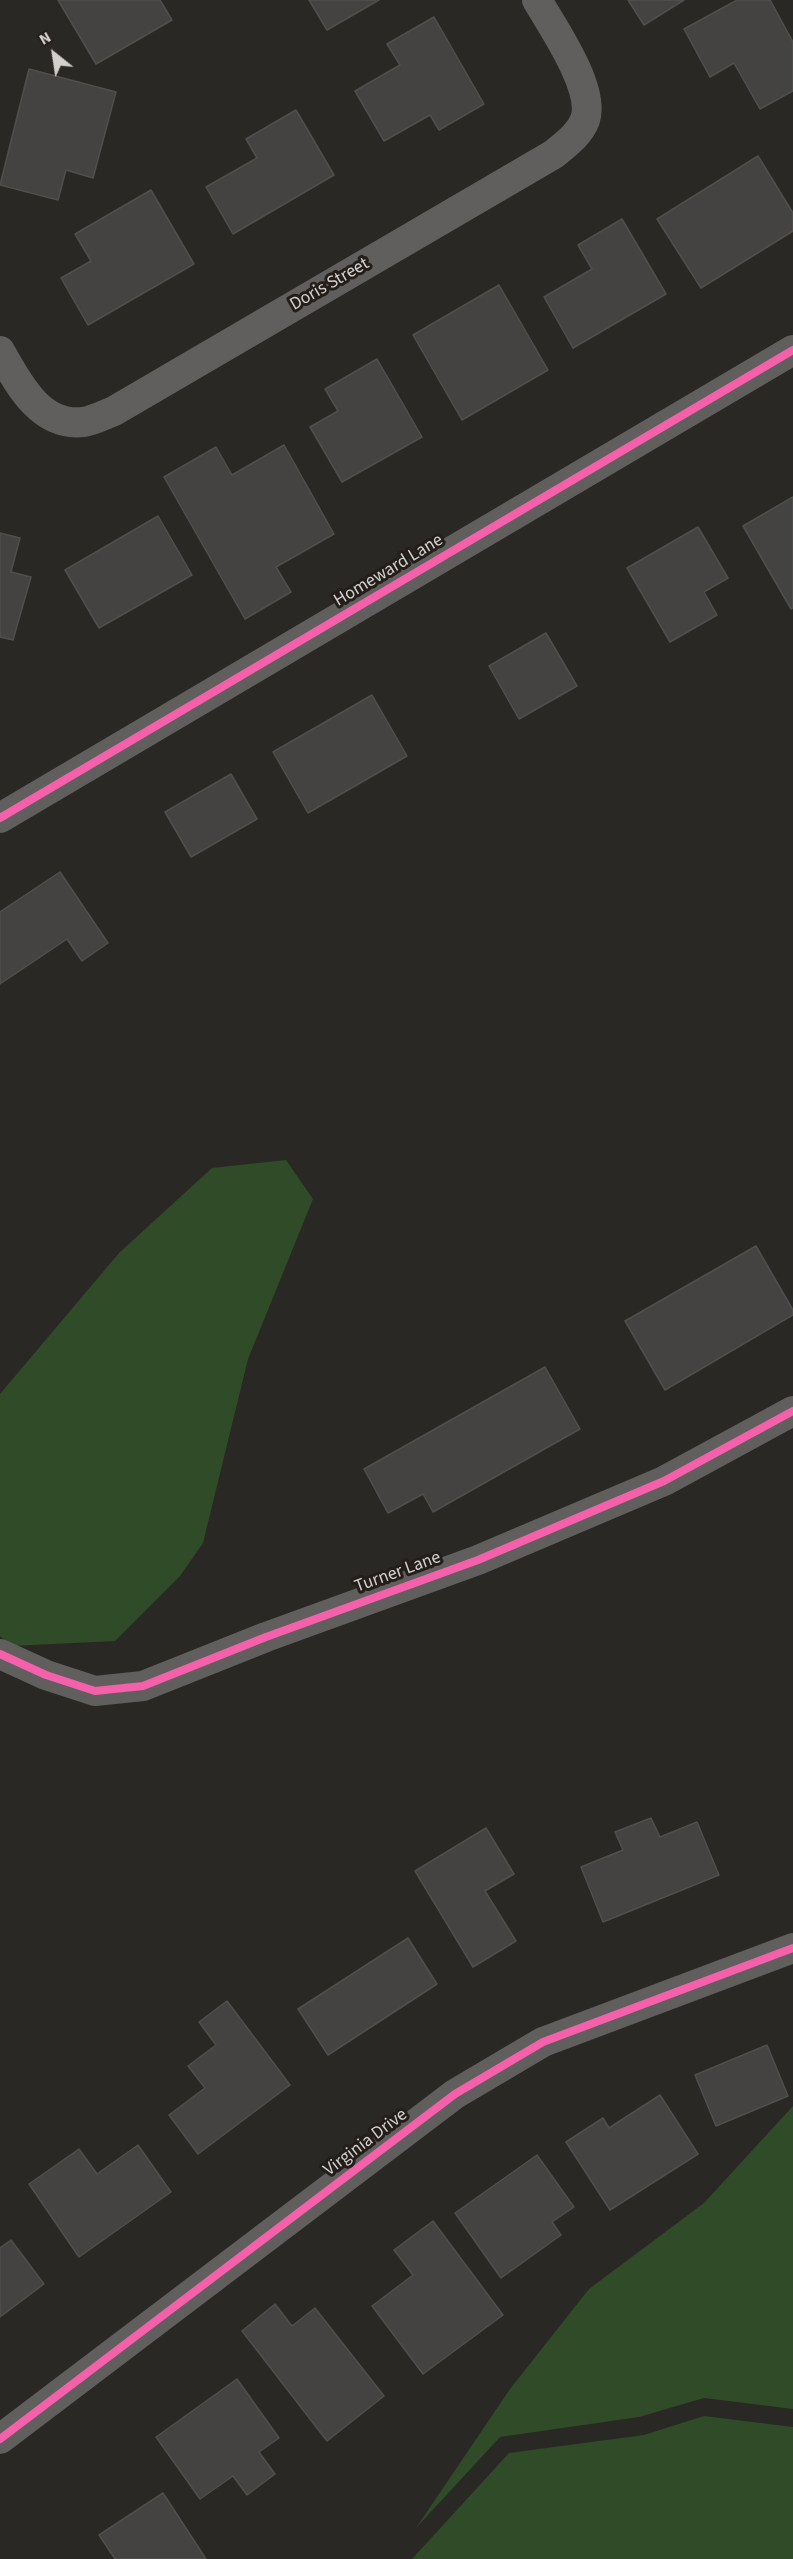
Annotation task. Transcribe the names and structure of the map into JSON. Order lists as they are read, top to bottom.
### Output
{
  "streets": {
    "street": [
      "Doris Street",
      "Homeward Lane",
      "Turner Lane",
      "Virginia Drive"
    ]
  },
  "north": "top left"
}
